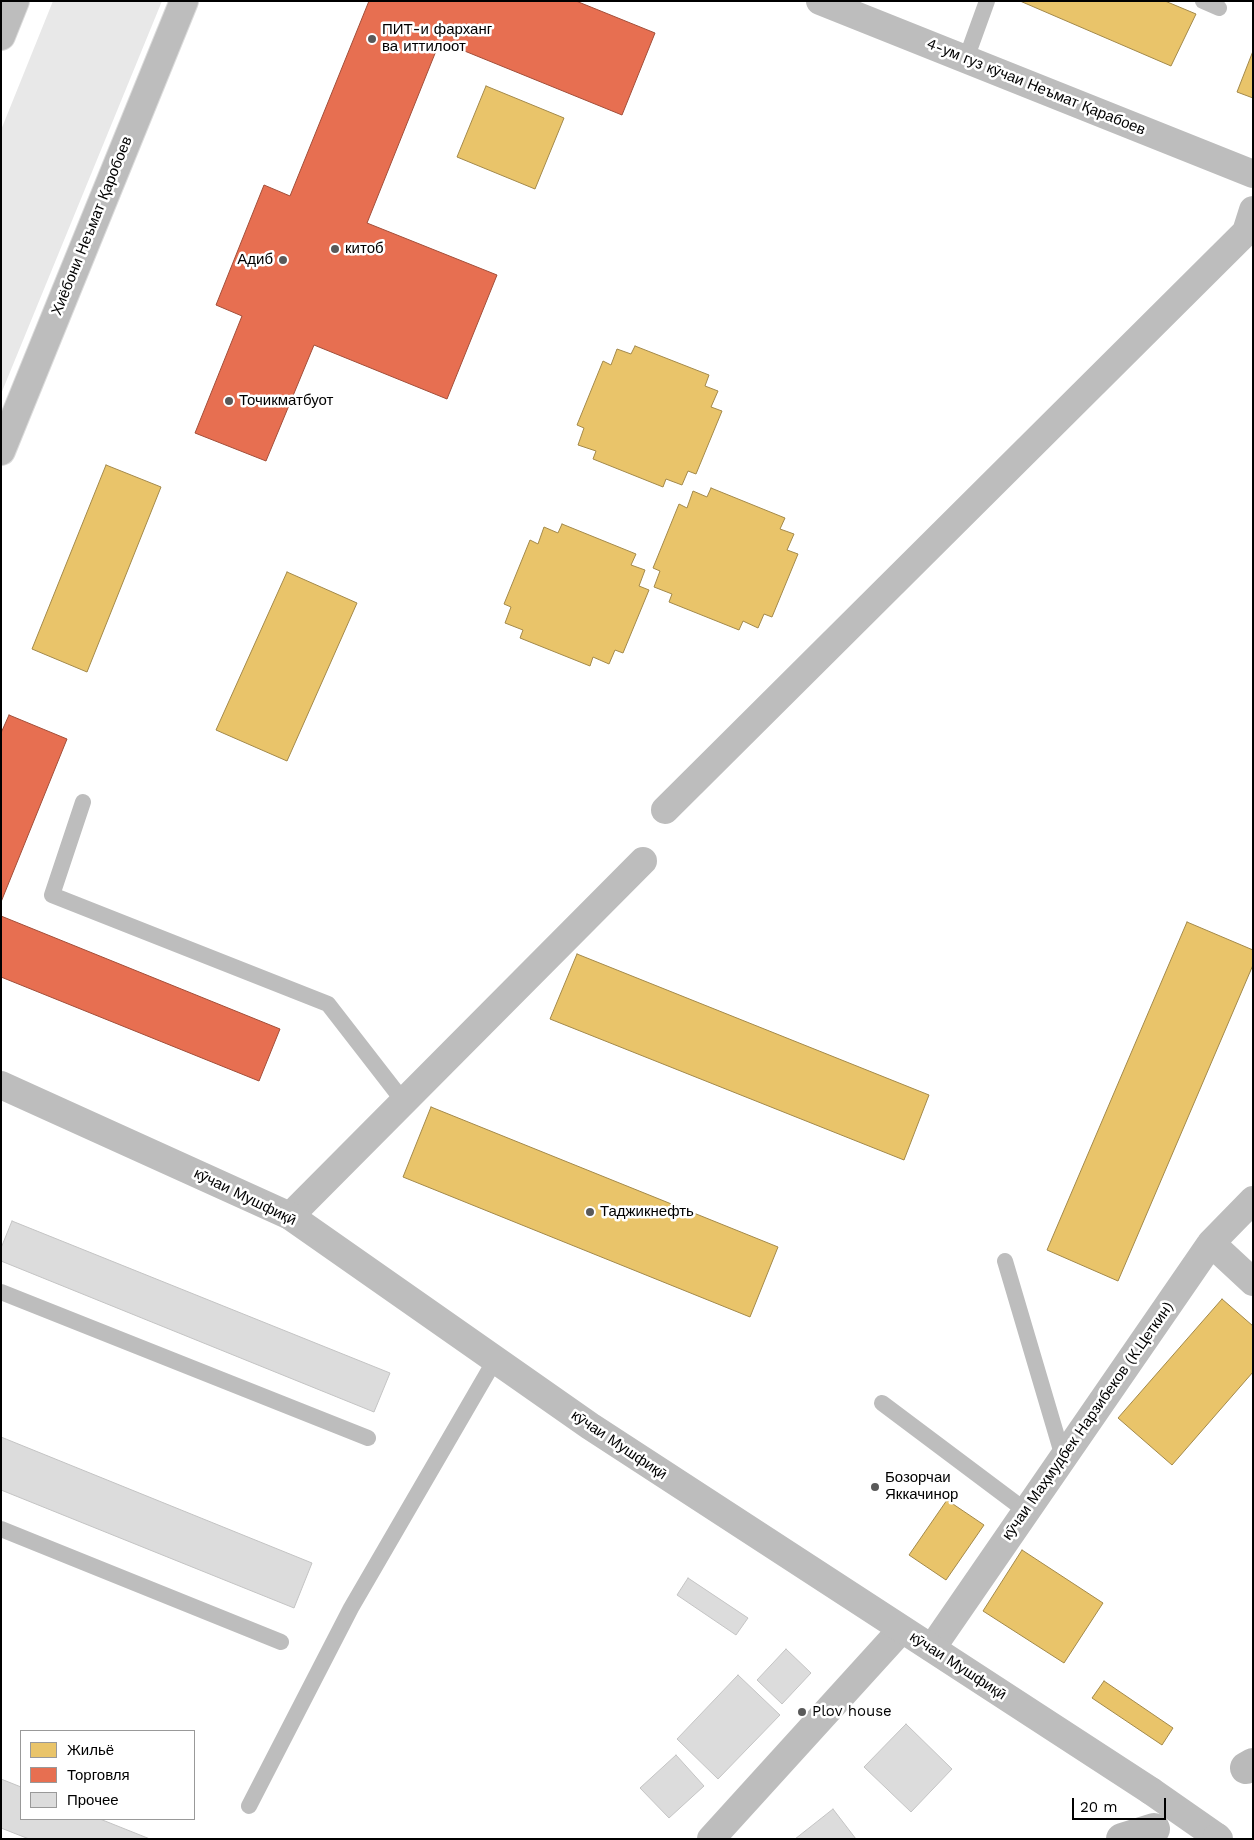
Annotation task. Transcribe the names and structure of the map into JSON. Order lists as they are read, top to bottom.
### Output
{
  "streets": {
    "main road": [
      "4-ум гуз кӯчаи Неъмат Қарабоев",
      "Хиёбони Неъмат Қаробоев",
      "кӯчаи Мушфиқӣ",
      "кӯчаи Маҳмудбек Нарзибеков (К.Цеткин)"
    ]
  },
  "crossings": [
    ["кӯчаи Мушфиқӣ", "кӯчаи Маҳмудбек Нарзибеков (К.Цеткин)"]
  ],
  "places": [
    "ПИТ-и фарханг ва иттилоот",
    "китоб",
    "Адиб",
    "Точикматбуот",
    "Таджикнефть",
    "Бозорчаи Яккачинор",
    "Plov house"
  ],
  "legend": ["Жильё", "Торговля", "Прочее"],
  "scale_bar": "20 m"
}
